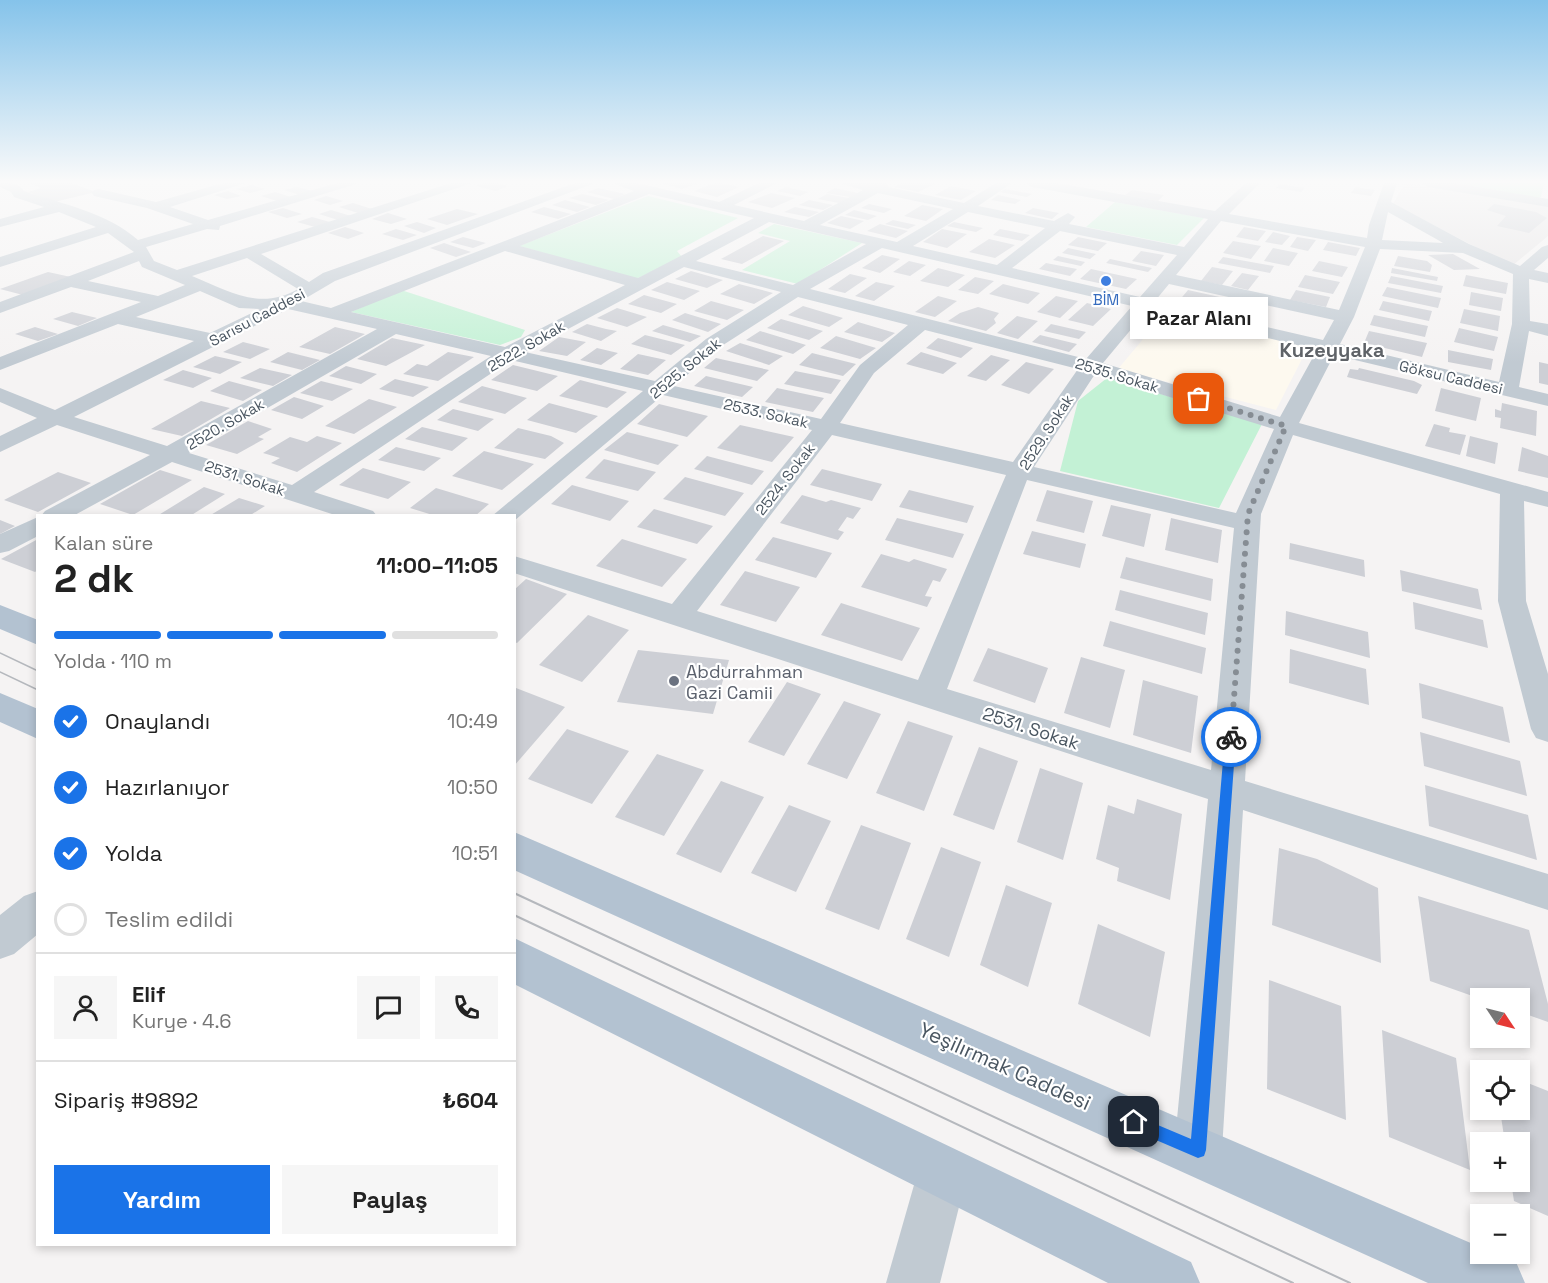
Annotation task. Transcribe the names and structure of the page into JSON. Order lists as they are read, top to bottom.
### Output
{
  "streets": {
    "main road": ["Yeşilırmak Caddesi"],
    "street": [
      "Sarısu Caddesi",
      "2522. Sokak",
      "2525. Sokak",
      "2535. Sokak",
      "Göksu Caddesi",
      "2533. Sokak",
      "2520. Sokak",
      "2529. Sokak",
      "2531. Sokak",
      "2524. Sokak"
    ]
  },
  "crossings": [
    ["Sarısu Caddesi", "2533. Sokak"],
    ["Sarısu Caddesi", "2531. Sokak"],
    ["2522. Sokak", "2535. Sokak"],
    ["2522. Sokak", "2533. Sokak"],
    ["2522. Sokak", "2531. Sokak"],
    ["2525. Sokak", "2535. Sokak"],
    ["2525. Sokak", "Göksu Caddesi"],
    ["2525. Sokak", "2533. Sokak"],
    ["2535. Sokak", "2529. Sokak"],
    ["2535. Sokak", "2524. Sokak"],
    ["Göksu Caddesi", "2529. Sokak"],
    ["2533. Sokak", "2520. Sokak"],
    ["2533. Sokak", "2529. Sokak"],
    ["2533. Sokak", "2524. Sokak"],
    ["2520. Sokak", "2531. Sokak"],
    ["2529. Sokak", "2531. Sokak"],
    ["2531. Sokak", "2524. Sokak"]
  ],
  "districts": ["Kuzeyyaka"],
  "places": ["BİM", "Pazar Alanı", "Abdurrahman Gazi Camii"],
  "north": "bottom right",
  "page": {
    "bubble": "Pazar Alanı",
    "heading": ["2 dk", "Kalan süre", "11:00–11:05"],
    "panel": [
      "Elif",
      "Kurye · 4.6",
      "Sipariş #9892",
      "₺604"
    ],
    "bar": "Yolda · 110 m",
    "list": [
      ["Onaylandı", "10:49"],
      ["Hazırlanıyor", "10:50"],
      ["Yolda", "10:51"],
      "Teslim edildi"
    ],
    "map_buttons": ["+", "−"],
    "buttons": ["Yardım", "Paylaş"]
  }
}
